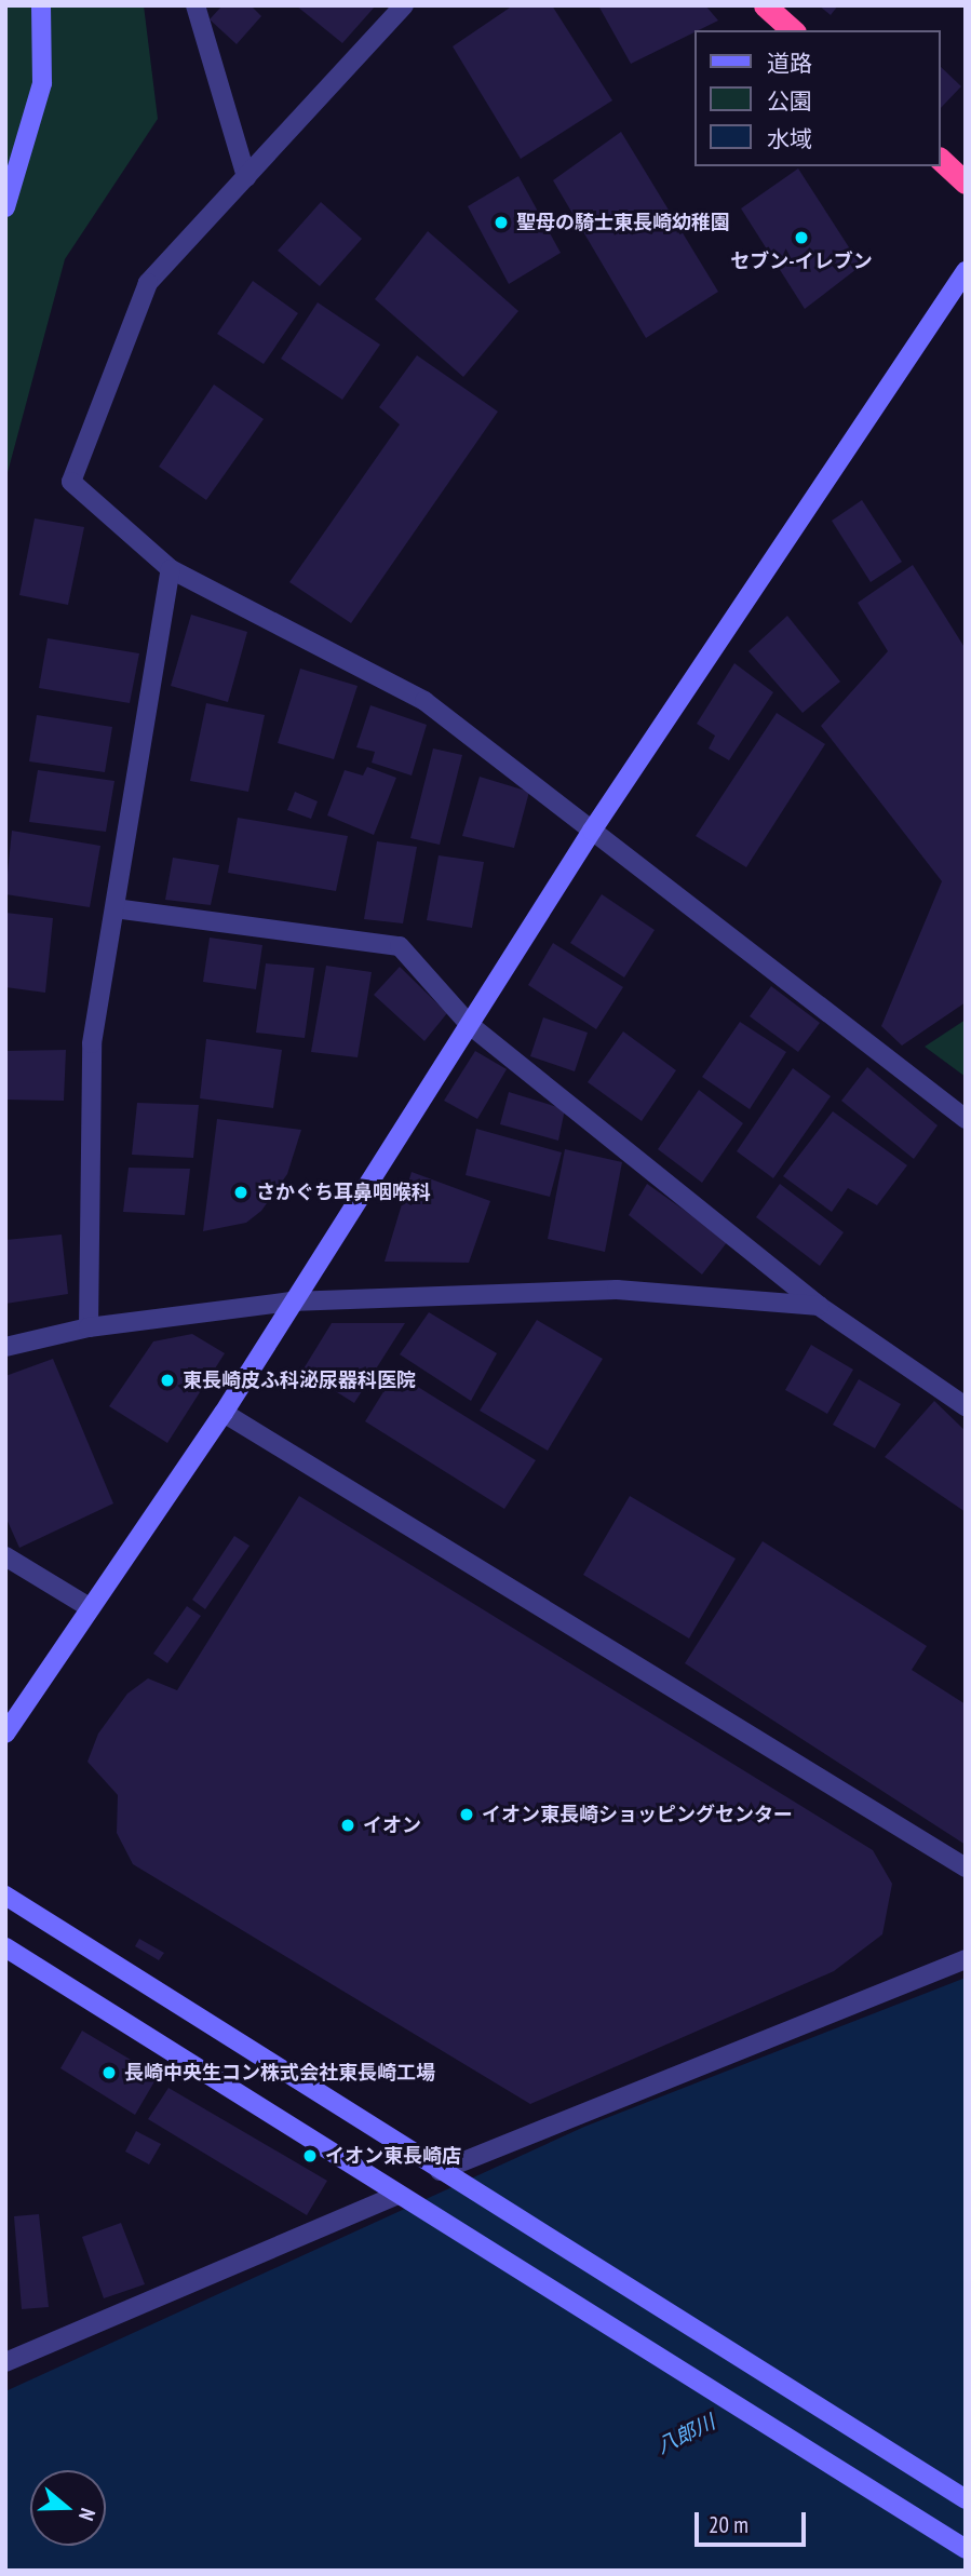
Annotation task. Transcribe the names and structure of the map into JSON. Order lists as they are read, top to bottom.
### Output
{
  "water": ["八郎川"],
  "places": [
    "聖母の騎士東長崎幼稚園",
    "セブン-イレブン",
    "さかぐち耳鼻咽喉科",
    "東長崎皮ふ科泌尿器科医院",
    "イオン東長崎ショッピングセンター",
    "イオン",
    "長崎中央生コン株式会社東長崎工場",
    "イオン東長崎店"
  ],
  "legend": ["道路", "公園", "水域"],
  "scale_bar": "20 m",
  "north": "right"
}
